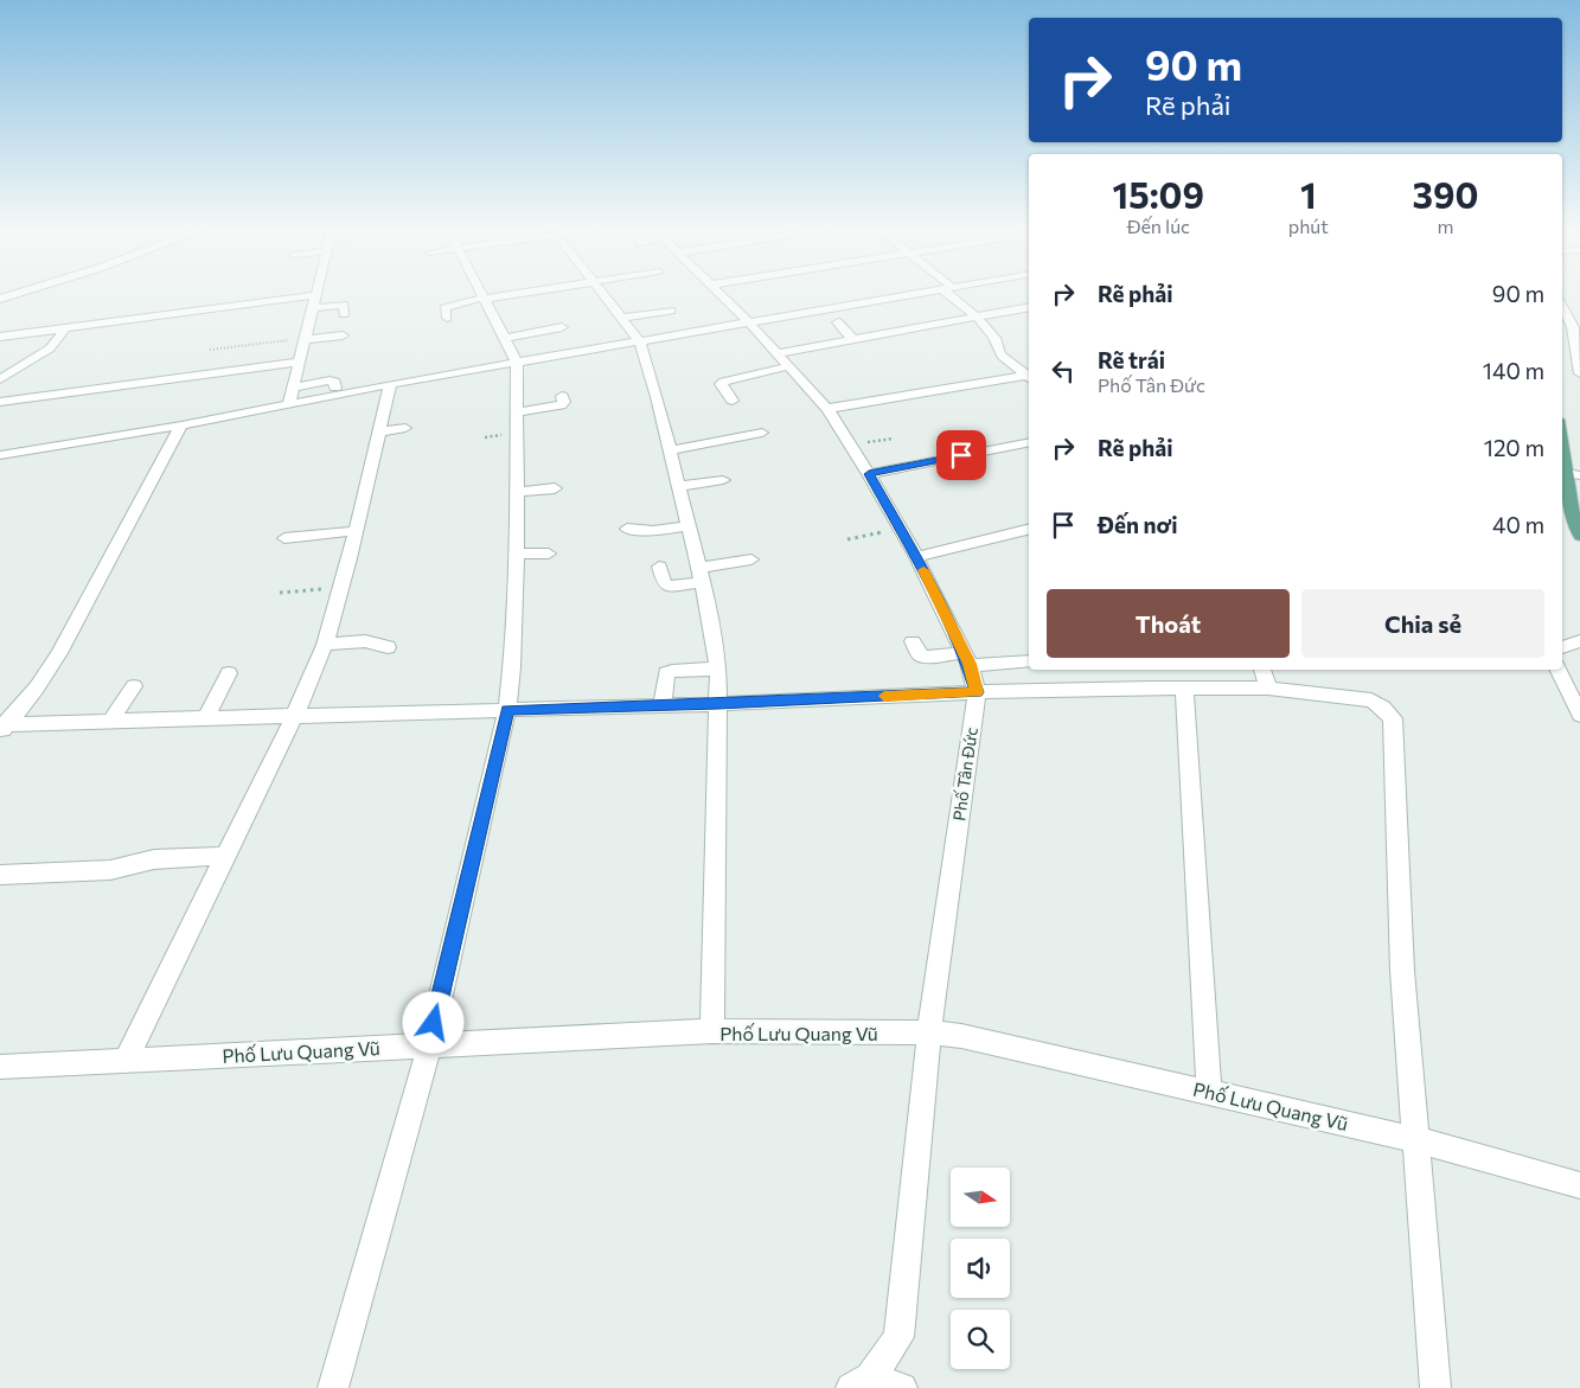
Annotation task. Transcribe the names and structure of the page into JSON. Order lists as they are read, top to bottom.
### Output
{
  "streets": {
    "street": ["Phố Tân Đức", "Phố Lưu Quang Vũ"]
  },
  "crossings": [
    ["Phố Tân Đức", "Phố Lưu Quang Vũ"]
  ],
  "north": "right",
  "page": {
    "turn": ["90 m", "Rẽ phải"],
    "eta": [
      "15:09",
      "Đến lúc",
      "1",
      "phút",
      "390",
      "m"
    ],
    "list": [
      {
        "name": "Rẽ phải",
        "value": "90 m"
      },
      {
        "name": "Rẽ trái",
        "note": "Phố Tân Đức",
        "value": "140 m"
      },
      {
        "name": "Rẽ phải",
        "value": "120 m"
      },
      {
        "name": "Đến nơi",
        "value": "40 m"
      }
    ],
    "buttons": ["Thoát", "Chia sẻ"]
  }
}
